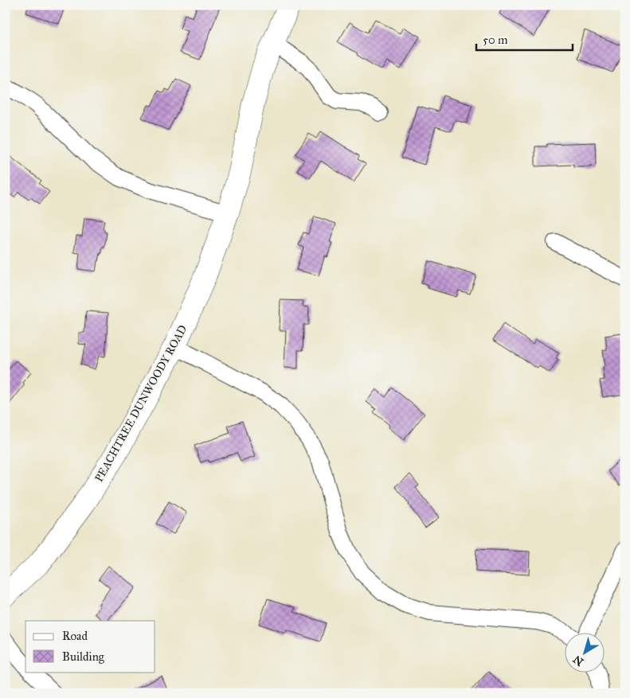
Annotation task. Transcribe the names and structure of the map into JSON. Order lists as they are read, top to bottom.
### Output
{
  "streets": {
    "main road": ["PEACHTREE DUNWOODY ROAD"]
  },
  "legend": ["Road", "Building"],
  "scale_bar": "50 m",
  "north": "bottom left"
}
